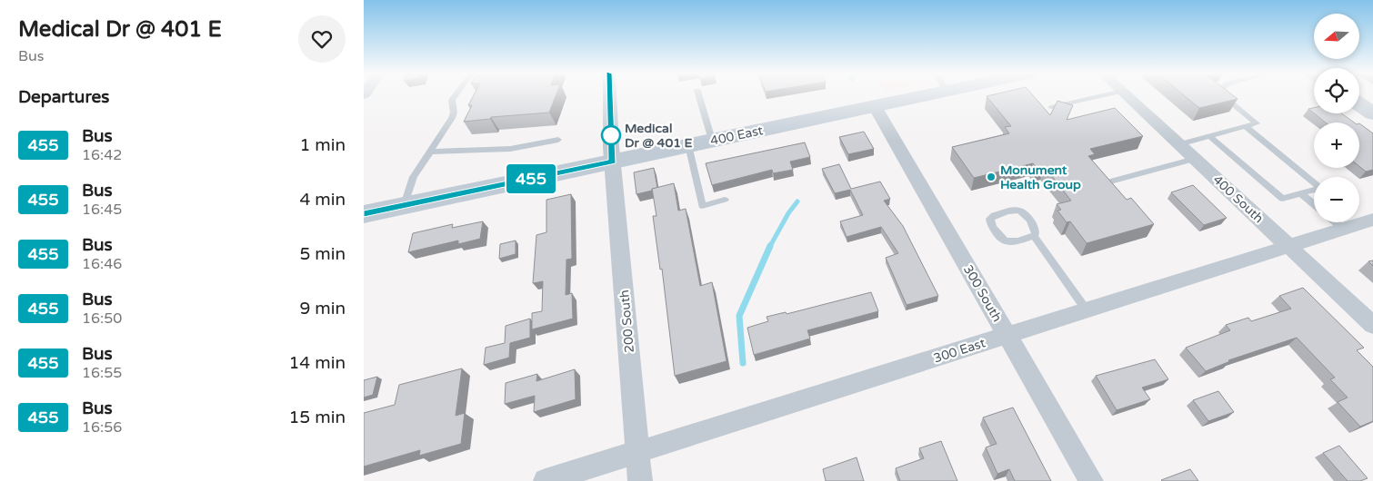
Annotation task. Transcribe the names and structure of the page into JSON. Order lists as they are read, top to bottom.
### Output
{
  "streets": {
    "main road": ["400 East"],
    "street": [
      "400 South",
      "300 South",
      "200 South",
      "300 East"
    ]
  },
  "crossings": [
    ["400 East", "300 South"],
    ["400 East", "200 South"],
    ["400 South", "300 East"],
    ["300 South", "300 East"],
    ["200 South", "300 East"]
  ],
  "places": ["Medical Dr @ 401 E", "Monument Health Group"],
  "lines": ["bus line 455"],
  "north": "left",
  "page": {
    "heading": [
      ["Medical Dr @ 401 E", "Bus"],
      "Departures"
    ],
    "on_map": "455",
    "map_buttons": ["+", "−"],
    "list": [
      {
        "mark": "455",
        "name": "Bus",
        "note": "16:42",
        "value": "1 min"
      },
      {
        "mark": "455",
        "name": "Bus",
        "note": "16:45",
        "value": "4 min"
      },
      {
        "mark": "455",
        "name": "Bus",
        "note": "16:46",
        "value": "5 min"
      },
      {
        "mark": "455",
        "name": "Bus",
        "note": "16:50",
        "value": "9 min"
      },
      {
        "mark": "455",
        "name": "Bus",
        "note": "16:55",
        "value": "14 min"
      },
      {
        "mark": "455",
        "name": "Bus",
        "note": "16:56",
        "value": "15 min"
      }
    ]
  }
}
